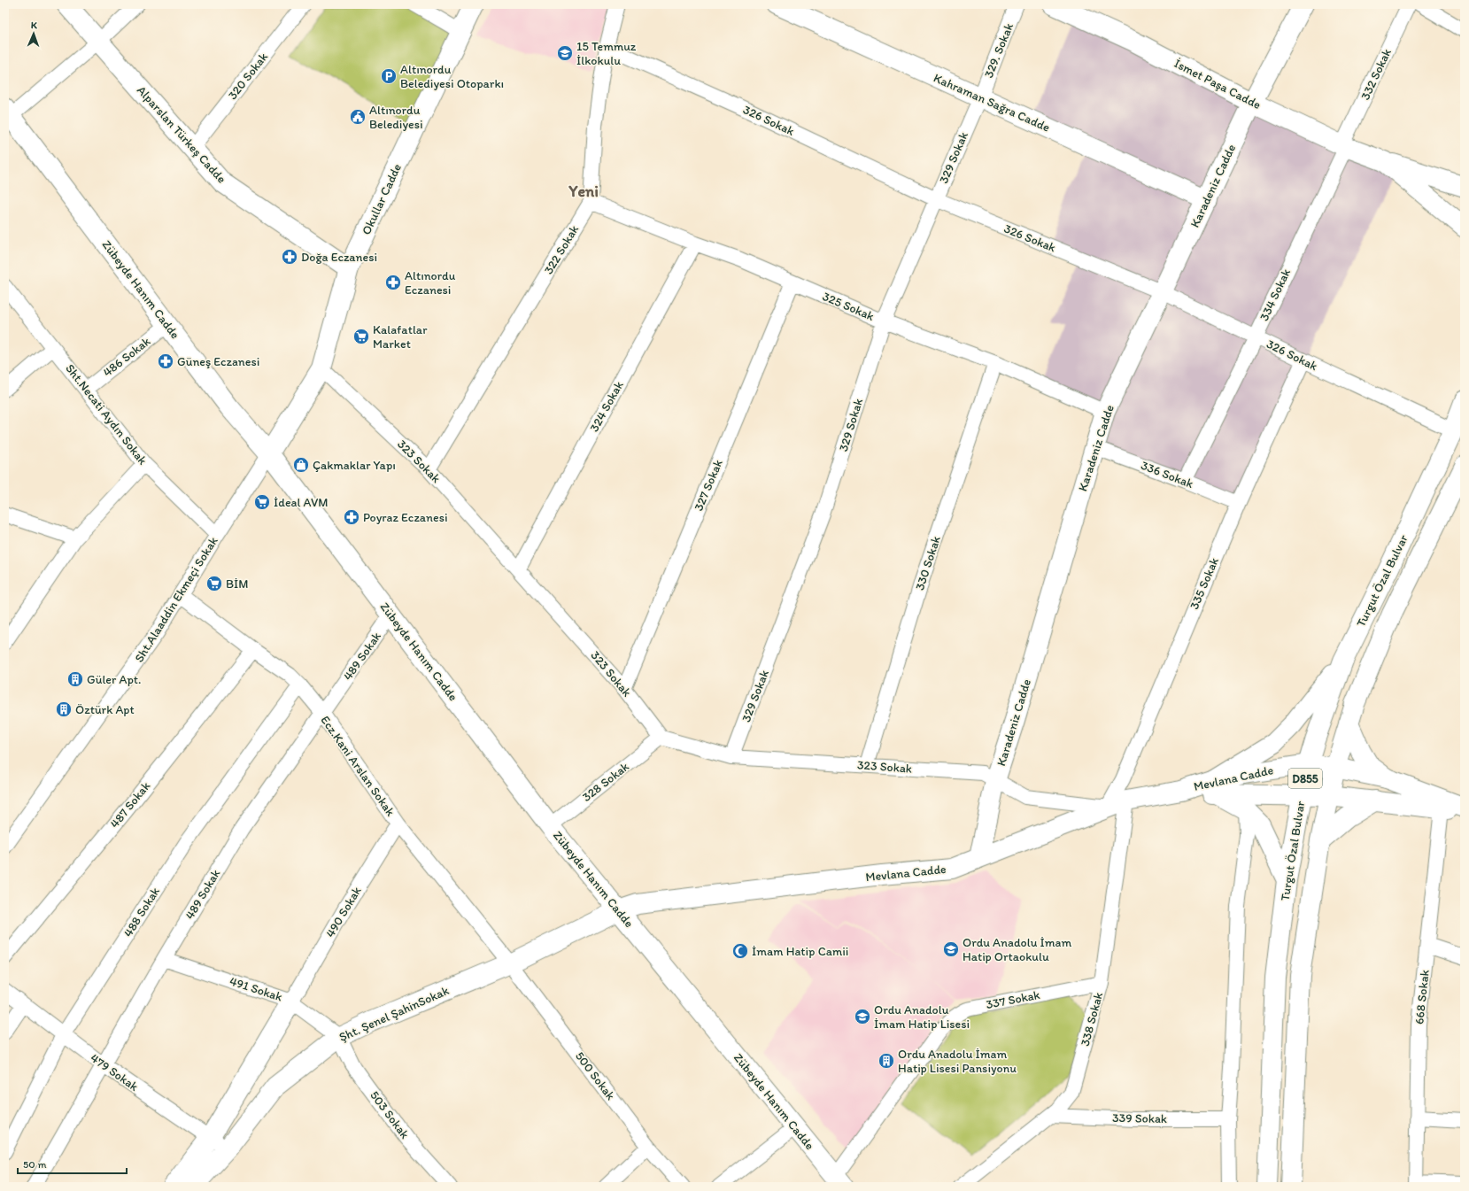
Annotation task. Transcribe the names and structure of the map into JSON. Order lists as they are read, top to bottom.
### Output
{
  "streets": {
    "main road": [
      "İsmet Paşa Cadde",
      "Kahraman Sağra Cadde",
      "Alparslan Türkeş Cadde",
      "Karadeniz Cadde",
      "Okullar Cadde",
      "Zübeyde Hanım Cadde",
      "Turgut Özal Bulvar",
      "Mevlana Cadde",
      "D855",
      "Şht. Şenel ŞahinSokak"
    ],
    "street": [
      "329. Sokak",
      "332 Sokak",
      "320 Sokak",
      "326 Sokak",
      "329 Sokak",
      "322 Sokak",
      "334 Sokak",
      "325 Sokak",
      "486 Sokak",
      "324 Sokak",
      "Sht.Necati Aydın Sokak",
      "323 Sokak",
      "336 Sokak",
      "327 Sokak",
      "330 Sokak",
      "335 Sokak",
      "Sht.Alaaddin Ekmeçi Sokak",
      "489 Sokak",
      "Ecz.Kani Arslan Sokak",
      "328 Sokak",
      "487 Sokak",
      "488 Sokak",
      "490 Sokak",
      "491 Sokak",
      "668 Sokak",
      "337 Sokak",
      "338 Sokak",
      "479 Sokak",
      "500 Sokak",
      "503 Sokak",
      "339 Sokak"
    ]
  },
  "crossings": [
    ["329. Sokak", "Kahraman Sağra Cadde"],
    ["329. Sokak", "329 Sokak"],
    ["332 Sokak", "İsmet Paşa Cadde"],
    ["332 Sokak", "334 Sokak"],
    ["320 Sokak", "Alparslan Türkeş Cadde"],
    ["İsmet Paşa Cadde", "Karadeniz Cadde"],
    ["İsmet Paşa Cadde", "334 Sokak"],
    ["Kahraman Sağra Cadde", "329 Sokak"],
    ["Kahraman Sağra Cadde", "Karadeniz Cadde"],
    ["326 Sokak", "329 Sokak"],
    ["326 Sokak", "Karadeniz Cadde"],
    ["326 Sokak", "322 Sokak"],
    ["326 Sokak", "334 Sokak"],
    ["326 Sokak", "Turgut Özal Bulvar"],
    ["326 Sokak", "335 Sokak"],
    ["Alparslan Türkeş Cadde", "Okullar Cadde"],
    ["329 Sokak", "325 Sokak"],
    ["329 Sokak", "323 Sokak"],
    ["Karadeniz Cadde", "325 Sokak"],
    ["Karadeniz Cadde", "323 Sokak"],
    ["Karadeniz Cadde", "336 Sokak"],
    ["Karadeniz Cadde", "Mevlana Cadde"],
    ["Okullar Cadde", "Zübeyde Hanım Cadde"],
    ["Okullar Cadde", "323 Sokak"],
    ["Okullar Cadde", "Sht.Alaaddin Ekmeçi Sokak"],
    ["322 Sokak", "325 Sokak"],
    ["322 Sokak", "323 Sokak"],
    ["Zübeyde Hanım Cadde", "486 Sokak"],
    ["Zübeyde Hanım Cadde", "Sht.Alaaddin Ekmeçi Sokak"],
    ["Zübeyde Hanım Cadde", "489 Sokak"],
    ["Zübeyde Hanım Cadde", "Mevlana Cadde"],
    ["Zübeyde Hanım Cadde", "328 Sokak"],
    ["Zübeyde Hanım Cadde", "337 Sokak"],
    ["Zübeyde Hanım Cadde", "Şht. Şenel ŞahinSokak"],
    ["334 Sokak", "336 Sokak"],
    ["325 Sokak", "324 Sokak"],
    ["325 Sokak", "327 Sokak"],
    ["325 Sokak", "330 Sokak"],
    ["486 Sokak", "Sht.Necati Aydın Sokak"],
    ["324 Sokak", "323 Sokak"],
    ["Sht.Necati Aydın Sokak", "Sht.Alaaddin Ekmeçi Sokak"],
    ["323 Sokak", "327 Sokak"],
    ["323 Sokak", "330 Sokak"],
    ["323 Sokak", "335 Sokak"],
    ["323 Sokak", "Mevlana Cadde"],
    ["323 Sokak", "328 Sokak"],
    ["336 Sokak", "335 Sokak"],
    ["Turgut Özal Bulvar", "Mevlana Cadde"],
    ["335 Sokak", "Mevlana Cadde"],
    ["Sht.Alaaddin Ekmeçi Sokak", "Ecz.Kani Arslan Sokak"],
    ["489 Sokak", "Ecz.Kani Arslan Sokak"],
    ["489 Sokak", "491 Sokak"],
    ["489 Sokak", "479 Sokak"],
    ["Ecz.Kani Arslan Sokak", "487 Sokak"],
    ["Ecz.Kani Arslan Sokak", "488 Sokak"],
    ["Ecz.Kani Arslan Sokak", "490 Sokak"],
    ["Ecz.Kani Arslan Sokak", "Şht. Şenel ŞahinSokak"],
    ["Ecz.Kani Arslan Sokak", "500 Sokak"],
    ["Mevlana Cadde", "668 Sokak"],
    ["Mevlana Cadde", "Şht. Şenel ŞahinSokak"],
    ["Mevlana Cadde", "338 Sokak"],
    ["488 Sokak", "479 Sokak"],
    ["490 Sokak", "491 Sokak"],
    ["491 Sokak", "Şht. Şenel ŞahinSokak"],
    ["491 Sokak", "503 Sokak"],
    ["337 Sokak", "338 Sokak"],
    ["Şht. Şenel ŞahinSokak", "479 Sokak"],
    ["Şht. Şenel ŞahinSokak", "500 Sokak"],
    ["Şht. Şenel ŞahinSokak", "503 Sokak"],
    ["338 Sokak", "339 Sokak"]
  ],
  "districts": ["Yeni"],
  "places": {
    "school or university": ["15 Temmuz İlkokulu", "Ordu Anadolu İmam Hatip Ortaokulu", "Ordu Anadolu İmam Hatip Lisesi"],
    "parking": ["Altınordu Belediyesi Otoparkı"],
    "public building": ["Altınordu Belediyesi"],
    "pharmacy": [
      "Doğa Eczanesi",
      "Altınordu Eczanesi",
      "Güneş Eczanesi",
      "Poyraz Eczanesi"
    ],
    "supermarket": ["Kalafatlar Market", "İdeal AVM", "BİM"],
    "shop": ["Çakmaklar Yapı"],
    "building": ["Güler Apt.", "Öztürk Apt", "Ordu Anadolu İmam Hatip Lisesi Pansiyonu"],
    "mosque": ["İmam Hatip Camii"]
  },
  "scale_bar": "50 m",
  "north": "top"
}
